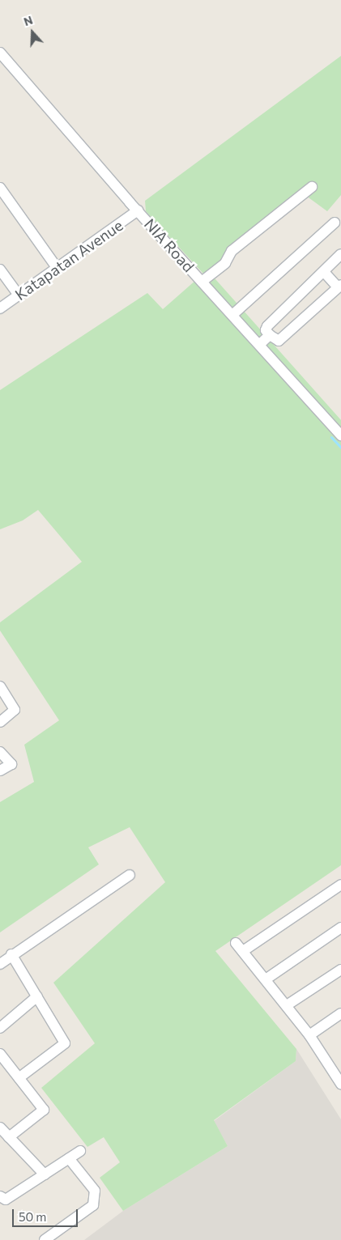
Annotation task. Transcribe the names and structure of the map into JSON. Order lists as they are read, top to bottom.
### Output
{
  "streets": {
    "street": ["NIA Road", "Katapatan Avenue"]
  },
  "crossings": [
    ["NIA Road", "Katapatan Avenue"]
  ],
  "scale_bar": "50 m",
  "north": "top"
}
